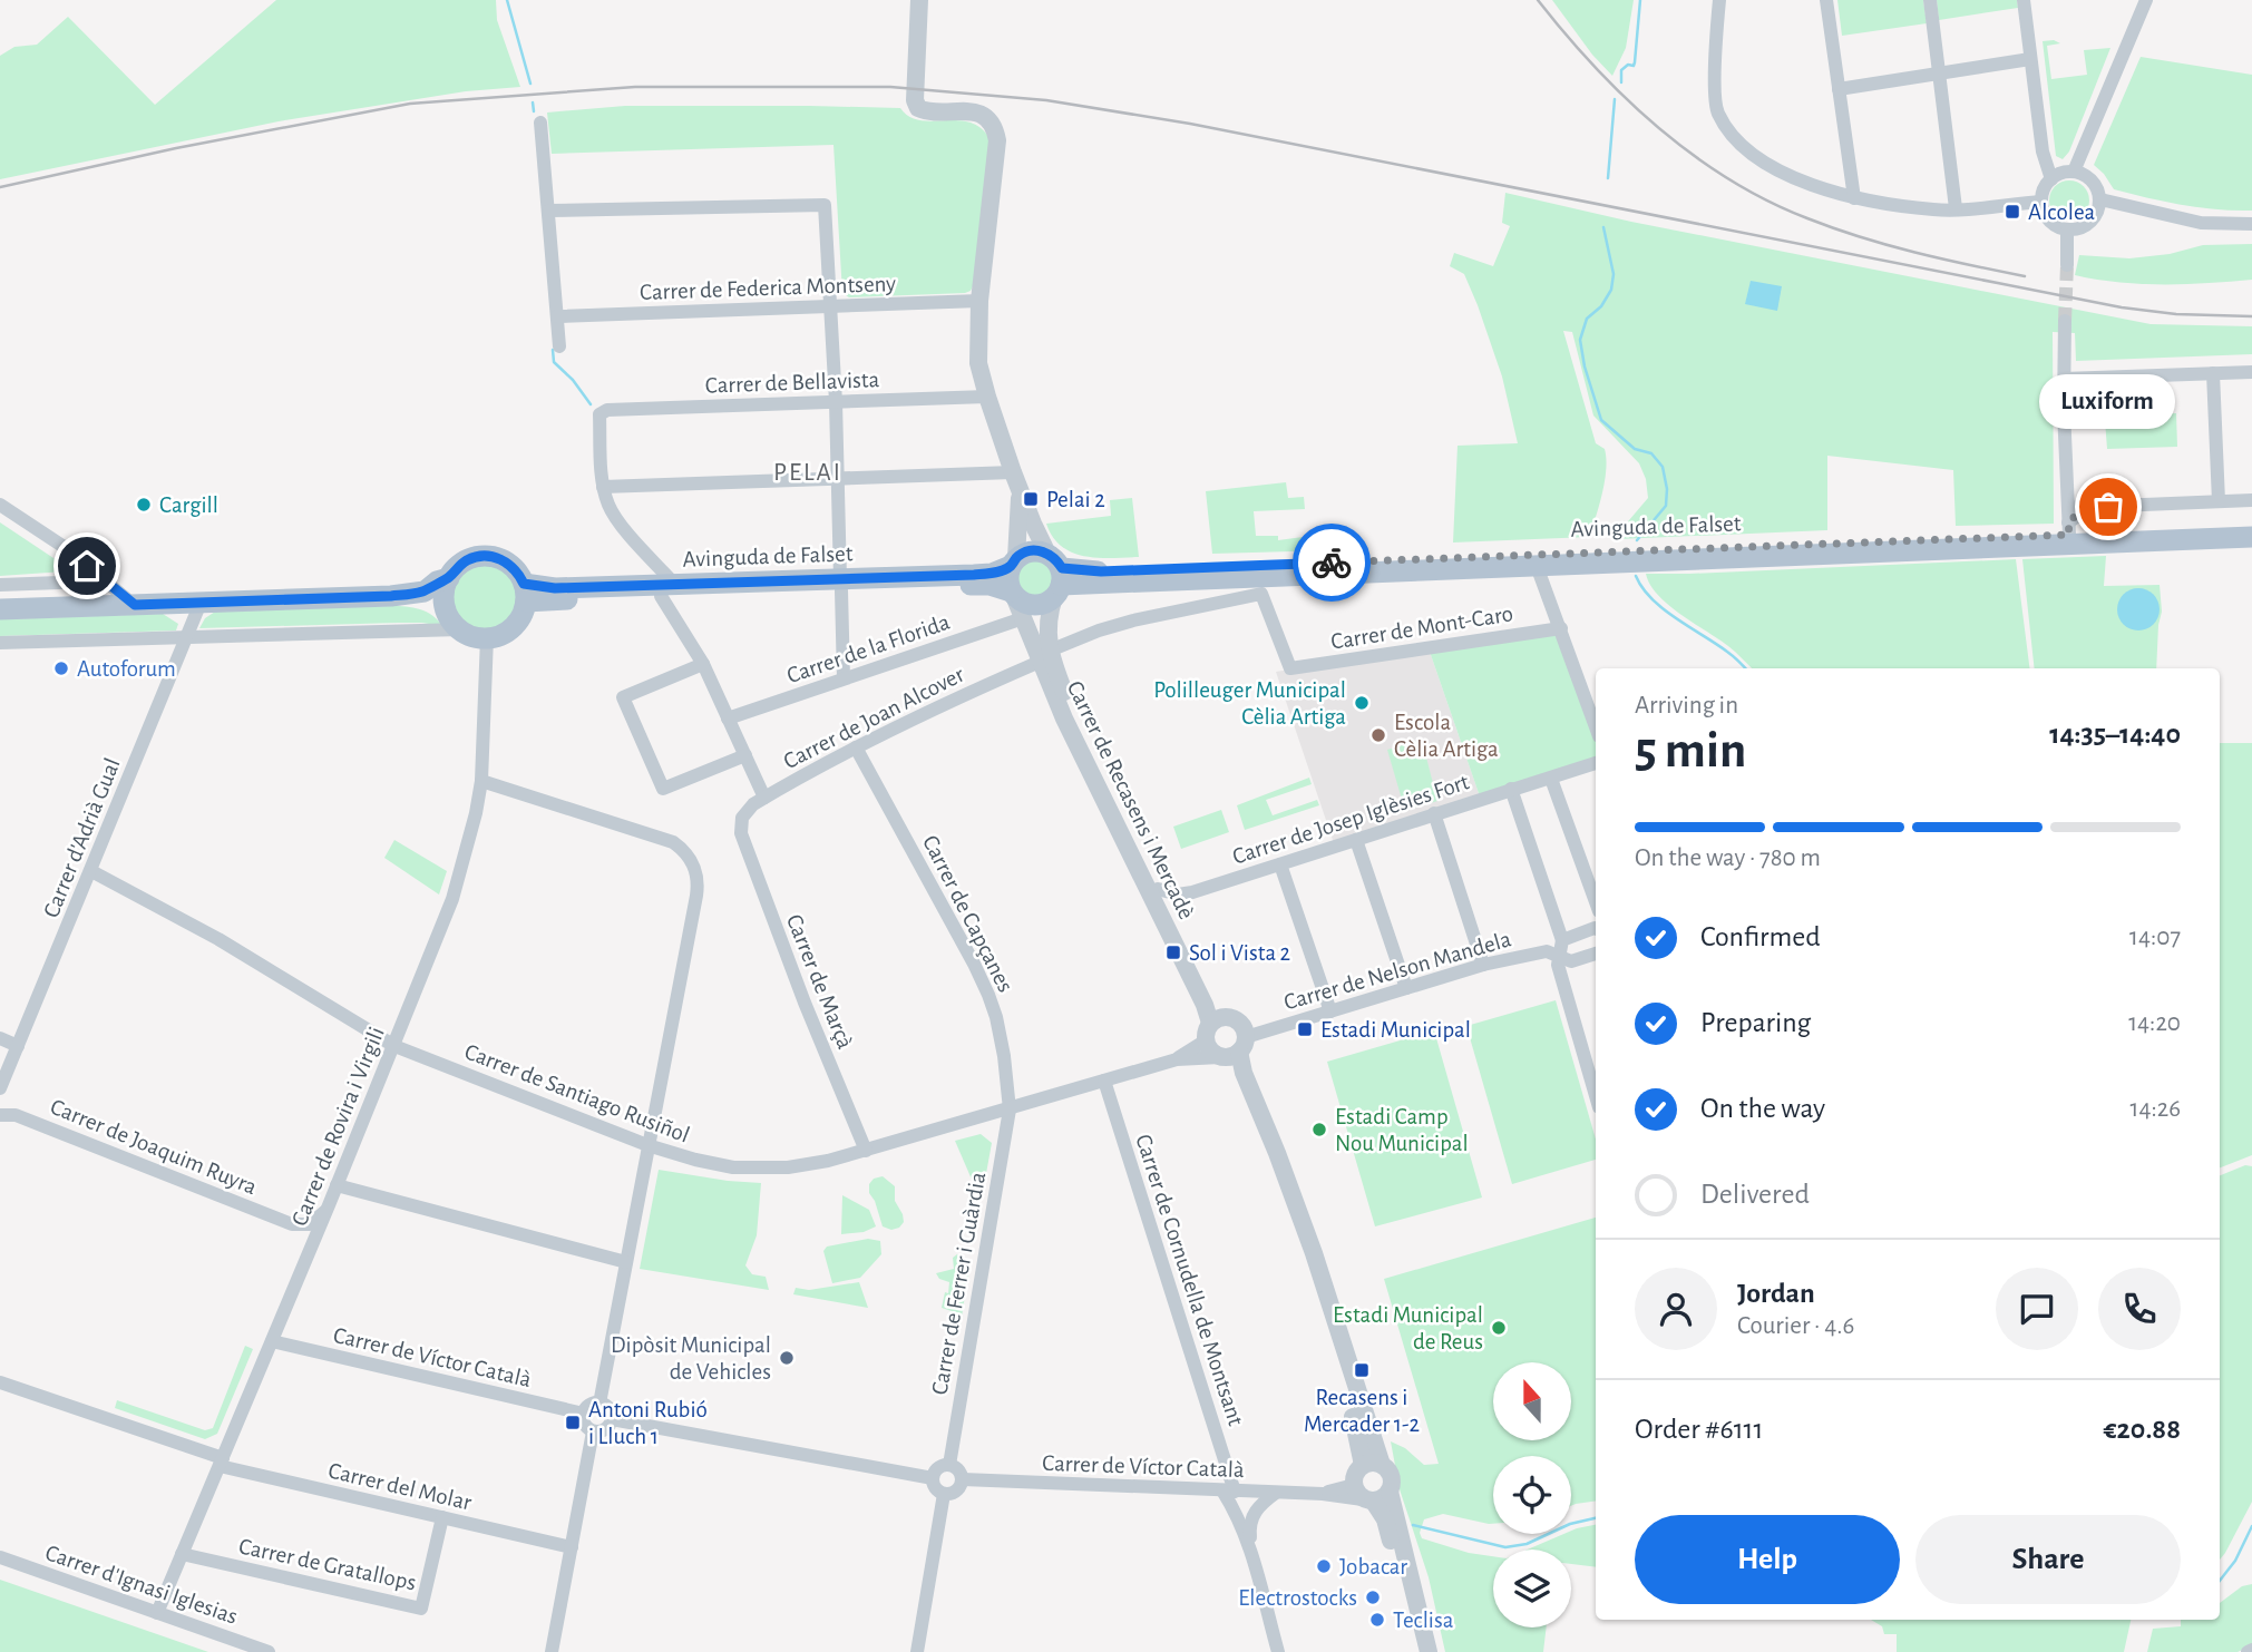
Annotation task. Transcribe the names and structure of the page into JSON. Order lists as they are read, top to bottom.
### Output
{
  "streets": {
    "main road": ["Avinguda de Falset"],
    "street": [
      "Carrer de Federica Montseny",
      "Carrer de Bellavista",
      "Carrer de Mont-Caro",
      "Carrer de la Florida",
      "Carrer de Joan Alcover",
      "Carrer de Recasens i Mercadè",
      "Carrer de Josep Iglèsies Fort",
      "Carrer d'Adrià Gual",
      "Carrer de Capçanes",
      "Carrer de Nelson Mandela",
      "Carrer de Marçà",
      "Carrer de Santiago Rusiñol",
      "Carrer de Rovira i Virgili",
      "Carrer de Joaquim Ruyra",
      "Carrer de Cornudella de Montsant",
      "Carrer de Ferrer i Guàrdia",
      "Carrer de Víctor Català",
      "Carrer del Molar",
      "Carrer de Gratallops",
      "Carrer d'Ignasi Iglesias"
    ]
  },
  "crossings": [
    ["Avinguda de Falset", "Carrer de Recasens i Mercadè"],
    ["Avinguda de Falset", "Carrer de Rovira i Virgili"],
    ["Carrer de Mont-Caro", "Carrer de Joan Alcover"],
    ["Carrer de la Florida", "Carrer de Recasens i Mercadè"],
    ["Carrer de Joan Alcover", "Carrer de Recasens i Mercadè"],
    ["Carrer de Joan Alcover", "Carrer de Capçanes"],
    ["Carrer de Joan Alcover", "Carrer de Marçà"],
    ["Carrer de Recasens i Mercadè", "Carrer de Josep Iglèsies Fort"],
    ["Carrer de Recasens i Mercadè", "Carrer de Santiago Rusiñol"],
    ["Carrer d'Adrià Gual", "Carrer de Santiago Rusiñol"],
    ["Carrer de Capçanes", "Carrer de Santiago Rusiñol"],
    ["Carrer de Capçanes", "Carrer de Ferrer i Guàrdia"],
    ["Carrer de Nelson Mandela", "Carrer de Santiago Rusiñol"],
    ["Carrer de Marçà", "Carrer de Santiago Rusiñol"],
    ["Carrer de Santiago Rusiñol", "Carrer de Rovira i Virgili"],
    ["Carrer de Santiago Rusiñol", "Carrer de Cornudella de Montsant"],
    ["Carrer de Santiago Rusiñol", "Carrer de Ferrer i Guàrdia"],
    ["Carrer de Rovira i Virgili", "Carrer de Víctor Català"],
    ["Carrer de Rovira i Virgili", "Carrer del Molar"],
    ["Carrer de Rovira i Virgili", "Carrer de Gratallops"],
    ["Carrer de Rovira i Virgili", "Carrer d'Ignasi Iglesias"],
    ["Carrer de Cornudella de Montsant", "Carrer de Víctor Català"],
    ["Carrer de Ferrer i Guàrdia", "Carrer de Víctor Català"],
    ["Carrer del Molar", "Carrer de Gratallops"]
  ],
  "districts": ["PELAI"],
  "places": {
    "transit": [
      "Alcolea",
      "Pelai 2",
      "Sol i Vista 2",
      "Estadi Municipal",
      "Recasens i Mercader 1-2",
      "Antoni Rubió i Lluch 1"
    ],
    "other": [
      "Cargill",
      "Luxiform",
      "Autoforum",
      "Polilleuger Municipal Cèlia Artiga",
      "Escola Cèlia Artiga",
      "Estadi Camp Nou Municipal",
      "Estadi Municipal de Reus",
      "Dipòsit Municipal de Vehicles",
      "Jobacar",
      "Electrostocks",
      "Teclisa"
    ]
  },
  "north": "top",
  "page": {
    "bubble": "Luxiform",
    "heading": ["5 min", "Arriving in", "14:35–14:40"],
    "panel": [
      "Jordan",
      "Courier · 4.6",
      "Order #6111",
      "€20.88"
    ],
    "bar": "On the way · 780 m",
    "list": [
      ["Confirmed", "14:07"],
      ["Preparing", "14:20"],
      ["On the way", "14:26"],
      "Delivered"
    ],
    "buttons": ["Help", "Share"]
  }
}
